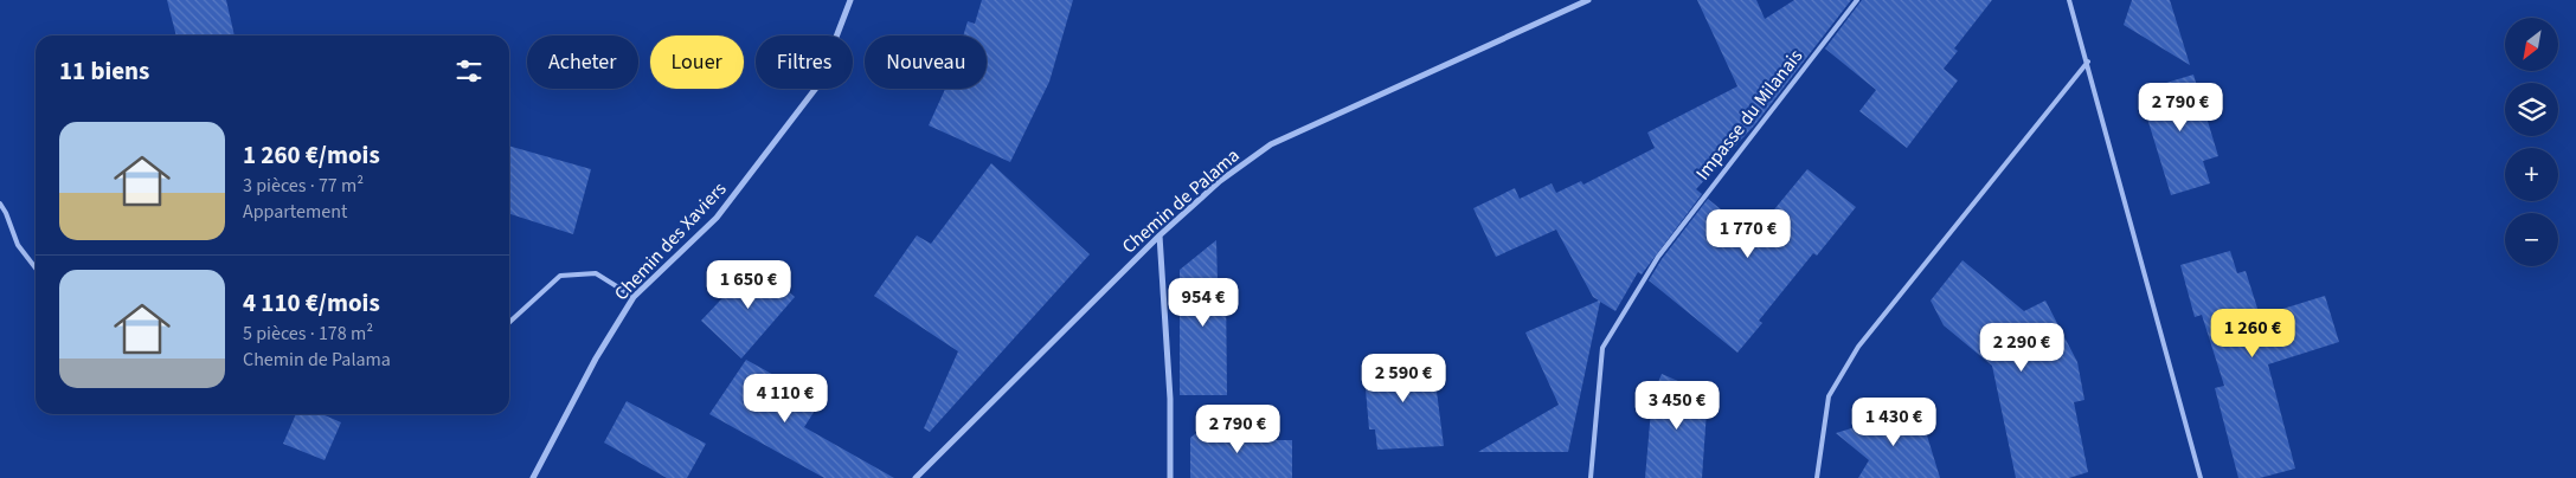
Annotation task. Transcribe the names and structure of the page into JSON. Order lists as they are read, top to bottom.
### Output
{
  "streets": {
    "street": ["Chemin de Palama", "Chemin des Xaviers"],
    "lane": ["Impasse du Milanais"]
  },
  "north": "bottom left",
  "page": {
    "map_buttons": ["+", "−"],
    "chip": [
      "Acheter",
      "Louer",
      "Filtres",
      "Nouveau"
    ],
    "heading": "11 biens",
    "price": [
      "2 790 €",
      "1 770 €",
      "1 650 €",
      "954 €",
      "1 260 €",
      "2 290 €",
      "2 590 €",
      "4 110 €",
      "3 450 €",
      "1 430 €",
      "2 790 €"
    ],
    "list": [
      {
        "name": "1 260 €/mois",
        "note": "3 pièces · 77 m² · Appartement"
      },
      {
        "name": "4 110 €/mois",
        "note": "5 pièces · 178 m² · Chemin de Palama"
      }
    ]
  }
}
